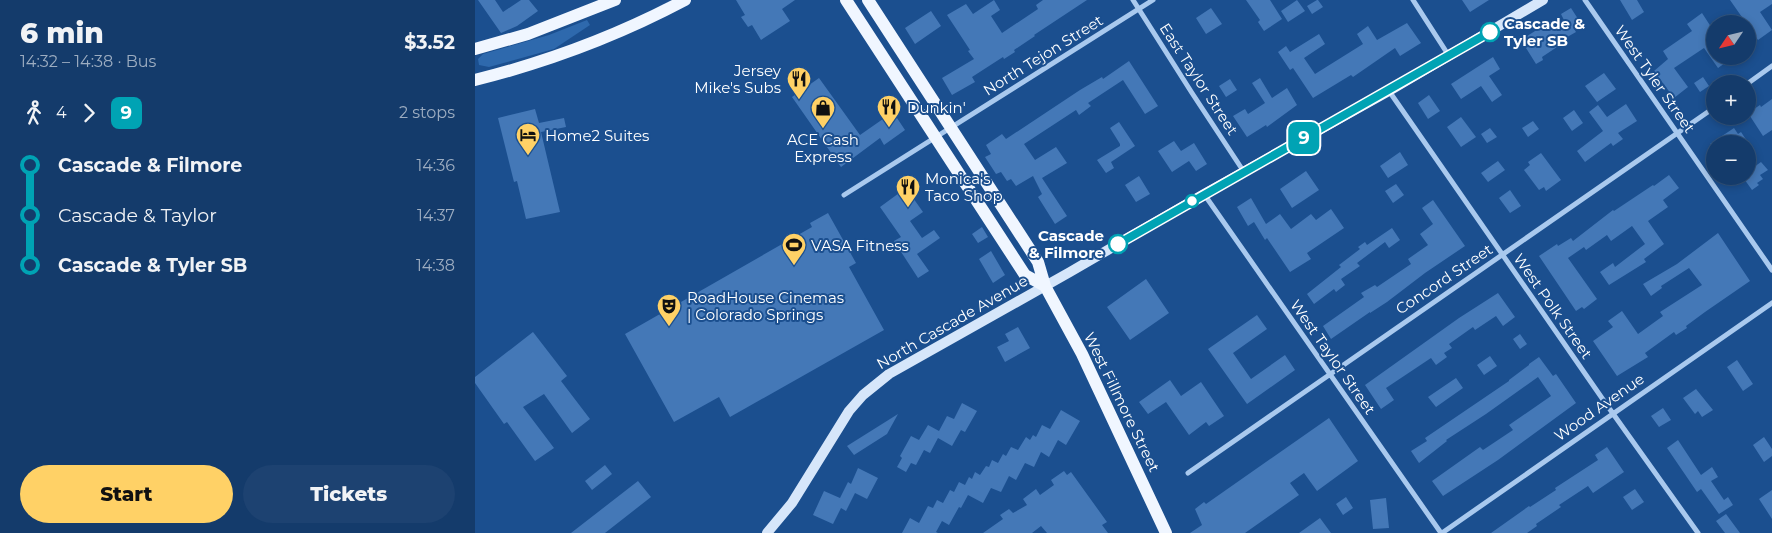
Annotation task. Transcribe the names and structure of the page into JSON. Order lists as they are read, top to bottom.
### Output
{
  "streets": {
    "main road": ["North Cascade Avenue", "West Fillmore Street"],
    "street": [
      "North Tejon Street",
      "East Taylor Street",
      "West Tyler Street",
      "Concord Street",
      "West Polk Street",
      "West Taylor Street",
      "Wood Avenue"
    ]
  },
  "crossings": [
    ["North Tejon Street", "East Taylor Street"],
    ["North Tejon Street", "West Fillmore Street"],
    ["East Taylor Street", "North Cascade Avenue"],
    ["West Tyler Street", "Concord Street"],
    ["Concord Street", "West Polk Street"],
    ["Concord Street", "West Taylor Street"],
    ["West Polk Street", "North Cascade Avenue"],
    ["West Polk Street", "Wood Avenue"],
    ["North Cascade Avenue", "West Taylor Street"],
    ["North Cascade Avenue", "West Fillmore Street"],
    ["West Taylor Street", "Wood Avenue"]
  ],
  "places": {
    "other": ["Cascade & Tyler SB", "Cascade & Filmore"],
    "restaurant": ["Jersey Mike's Subs", "Dunkin'", "Monica's Taco Shop"],
    "shop": ["ACE Cash Express"],
    "hotel": ["Home2 Suites"],
    "sports": ["VASA Fitness"],
    "theatre": ["RoadHouse Cinemas | Colorado Springs"]
  },
  "lines": ["bus line 9"],
  "north": "bottom left",
  "page": {
    "heading": ["6 min", "14:32 – 14:38 · Bus", "$3.52"],
    "on_map": "9",
    "map_buttons": ["+", "−"],
    "legs": ["4", "9", "2 stops"],
    "list": [
      {
        "name": "Cascade & Filmore",
        "value": "14:36"
      },
      {
        "name": "Cascade & Taylor",
        "value": "14:37"
      },
      {
        "name": "Cascade & Tyler SB",
        "value": "14:38"
      }
    ],
    "buttons": ["Start", "Tickets"]
  }
}
